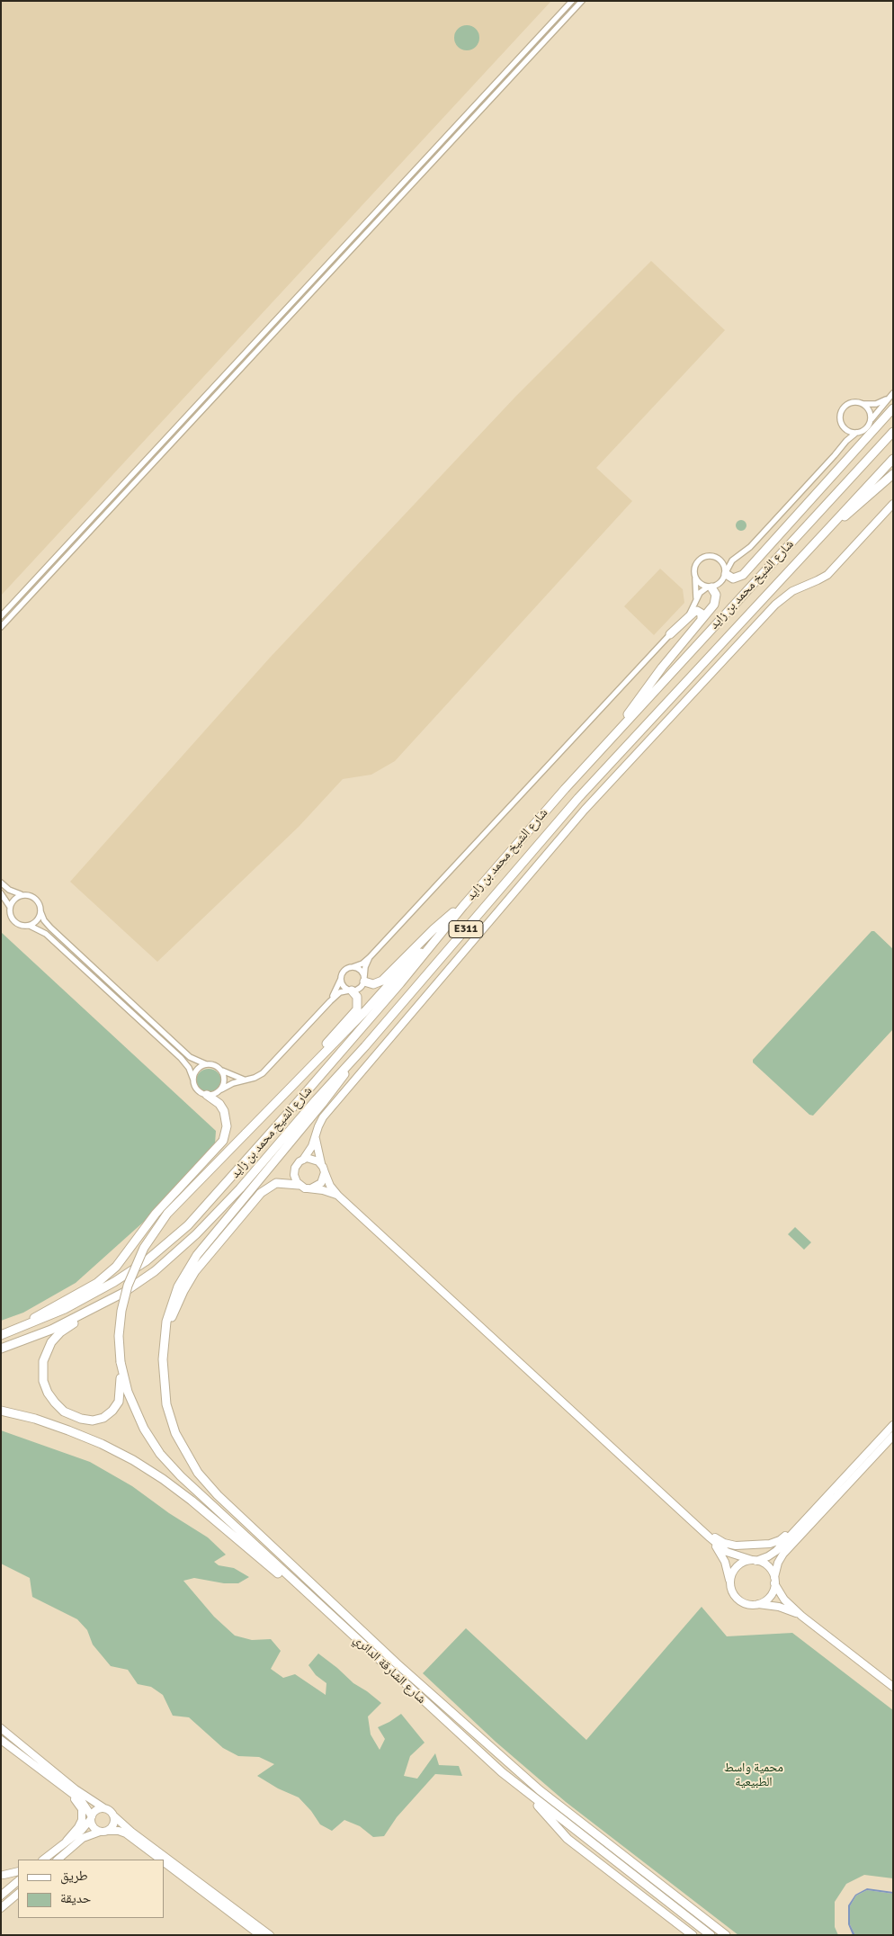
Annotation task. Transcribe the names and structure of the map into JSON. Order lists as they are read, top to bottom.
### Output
{
  "streets": {
    "highway": ["شارع الشيخ محمد بن زايد", "E311", "شارع الشارقة الدائري"]
  },
  "parks": ["محمية واسط الطبيعية"],
  "legend": ["طريق", "حديقة"]
}
